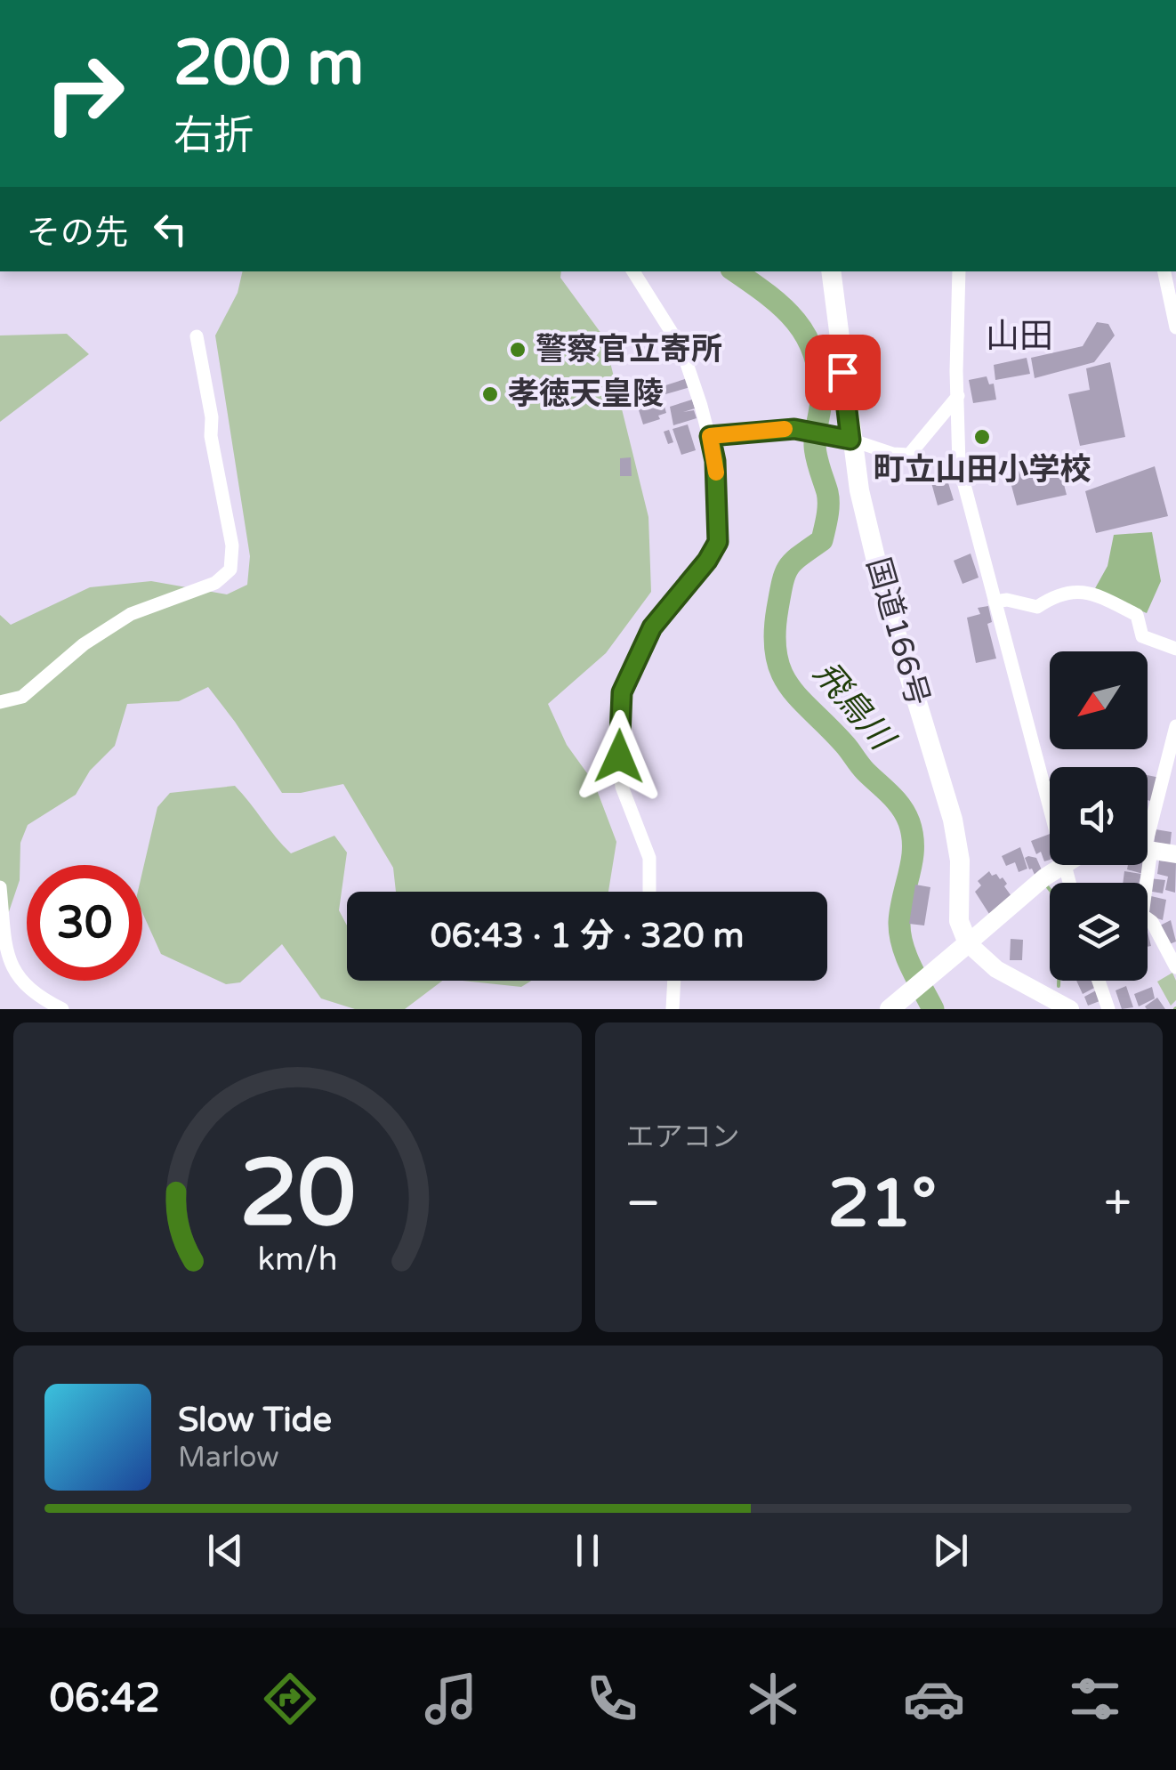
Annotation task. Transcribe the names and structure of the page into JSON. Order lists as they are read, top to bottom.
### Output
{
  "streets": {
    "highway": ["国道166号"]
  },
  "districts": ["山田"],
  "water": ["飛鳥川"],
  "places": ["警察官立寄所", "孝徳天皇陵", "町立山田小学校"],
  "north": "bottom left",
  "page": {
    "turn": ["200 m", "右折"],
    "then": "その先",
    "limit": "30",
    "trip": "06:43 · 1 分 · 320 m",
    "tile": "エアコン",
    "heat": ["−", "21°", "+"],
    "song": ["Slow Tide", "Marlow"],
    "tabs": "06:42",
    "gauge": ["20", "km/h"]
  }
}
